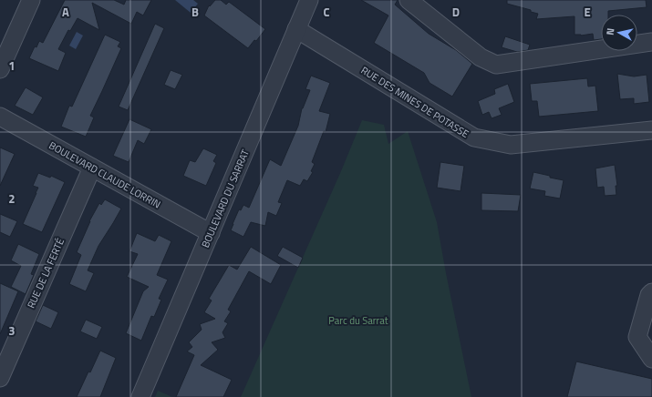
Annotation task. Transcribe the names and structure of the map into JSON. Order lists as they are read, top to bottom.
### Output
{
  "streets": {
    "street": [
      "RUE DES MINES DE POTASSE",
      "BOULEVARD CLAUDE LORRIN",
      "BOULEVARD DU SARRAT",
      "RUE DE LA FERTÉ"
    ]
  },
  "crossings": [
    ["RUE DES MINES DE POTASSE", "BOULEVARD DU SARRAT"],
    ["BOULEVARD CLAUDE LORRIN", "BOULEVARD DU SARRAT"],
    ["BOULEVARD CLAUDE LORRIN", "RUE DE LA FERTÉ"]
  ],
  "parks": ["Parc du Sarrat"],
  "north": "left",
  "grid": {
    "columns": [
      "A",
      "B",
      "C",
      "D",
      "E"
    ],
    "rows": ["1", "2", "3"]
  }
}
